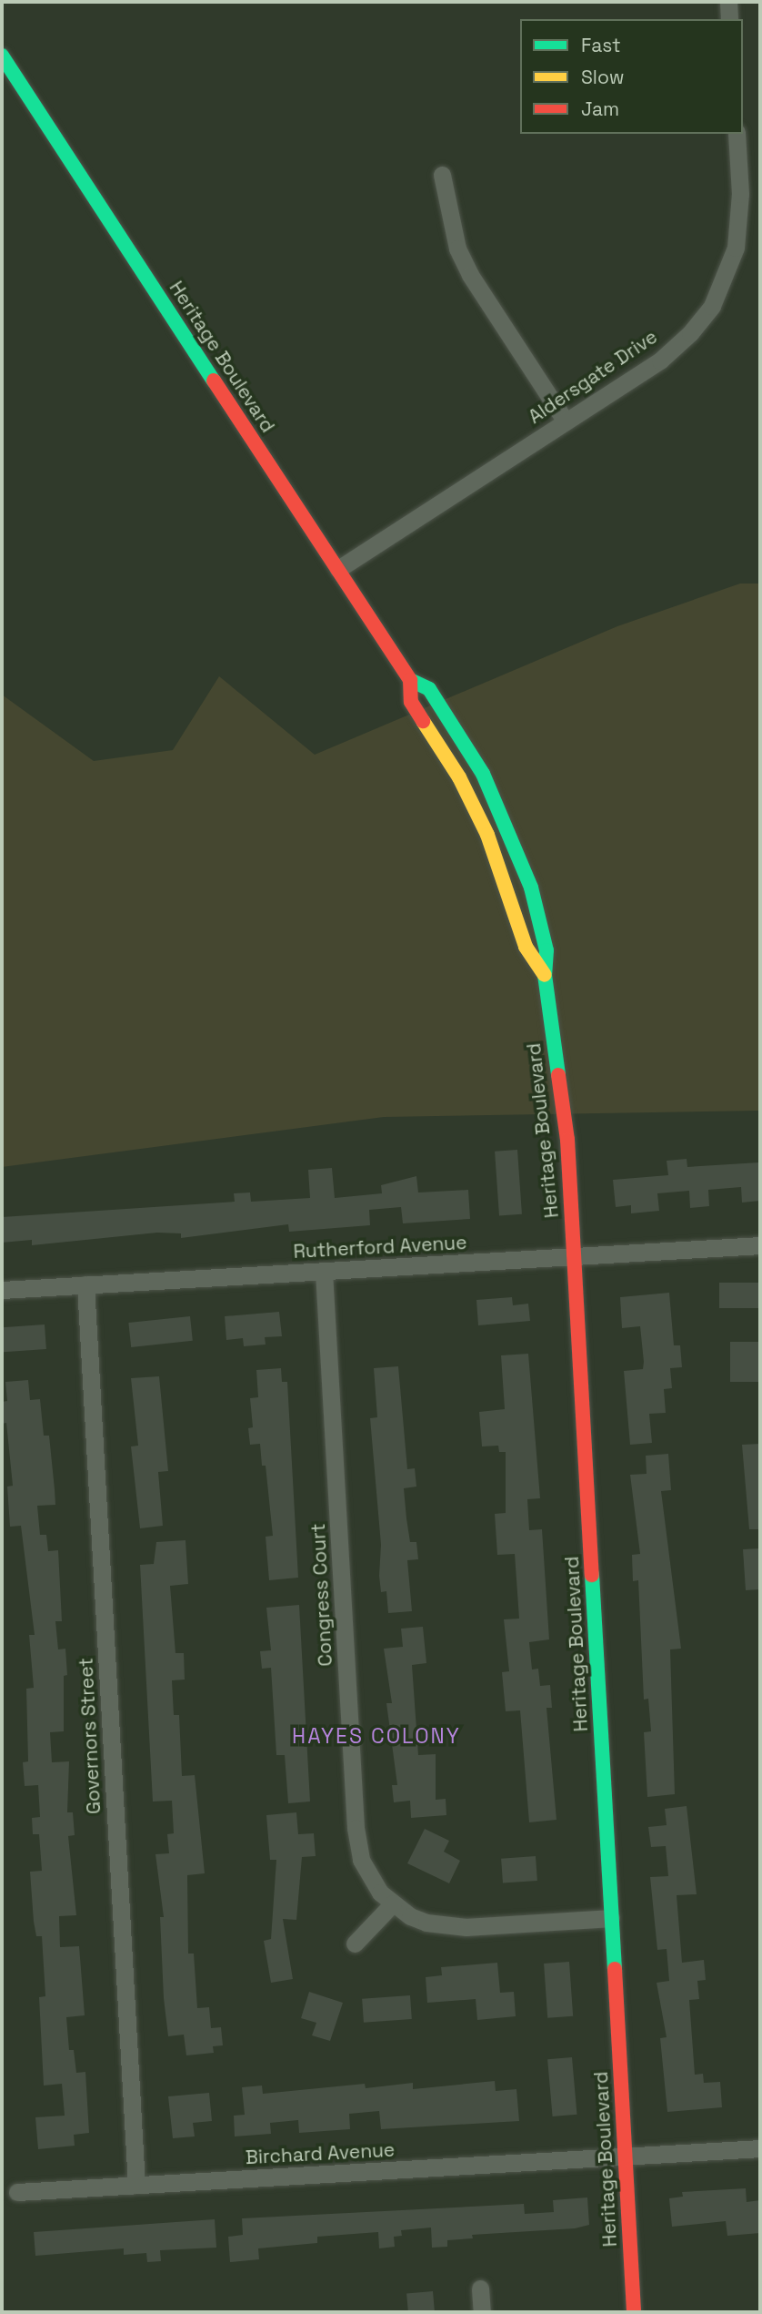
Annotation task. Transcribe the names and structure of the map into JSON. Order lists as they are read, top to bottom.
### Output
{
  "streets": {
    "street": [
      "Heritage Boulevard",
      "Aldersgate Drive",
      "Rutherford Avenue",
      "Congress Court",
      "Governors Street",
      "Birchard Avenue"
    ]
  },
  "crossings": [
    ["Heritage Boulevard", "Aldersgate Drive"],
    ["Heritage Boulevard", "Rutherford Avenue"],
    ["Heritage Boulevard", "Congress Court"],
    ["Heritage Boulevard", "Birchard Avenue"],
    ["Rutherford Avenue", "Congress Court"],
    ["Rutherford Avenue", "Governors Street"],
    ["Governors Street", "Birchard Avenue"]
  ],
  "districts": ["HAYES COLONY"],
  "legend": ["Fast", "Slow", "Jam"]
}
